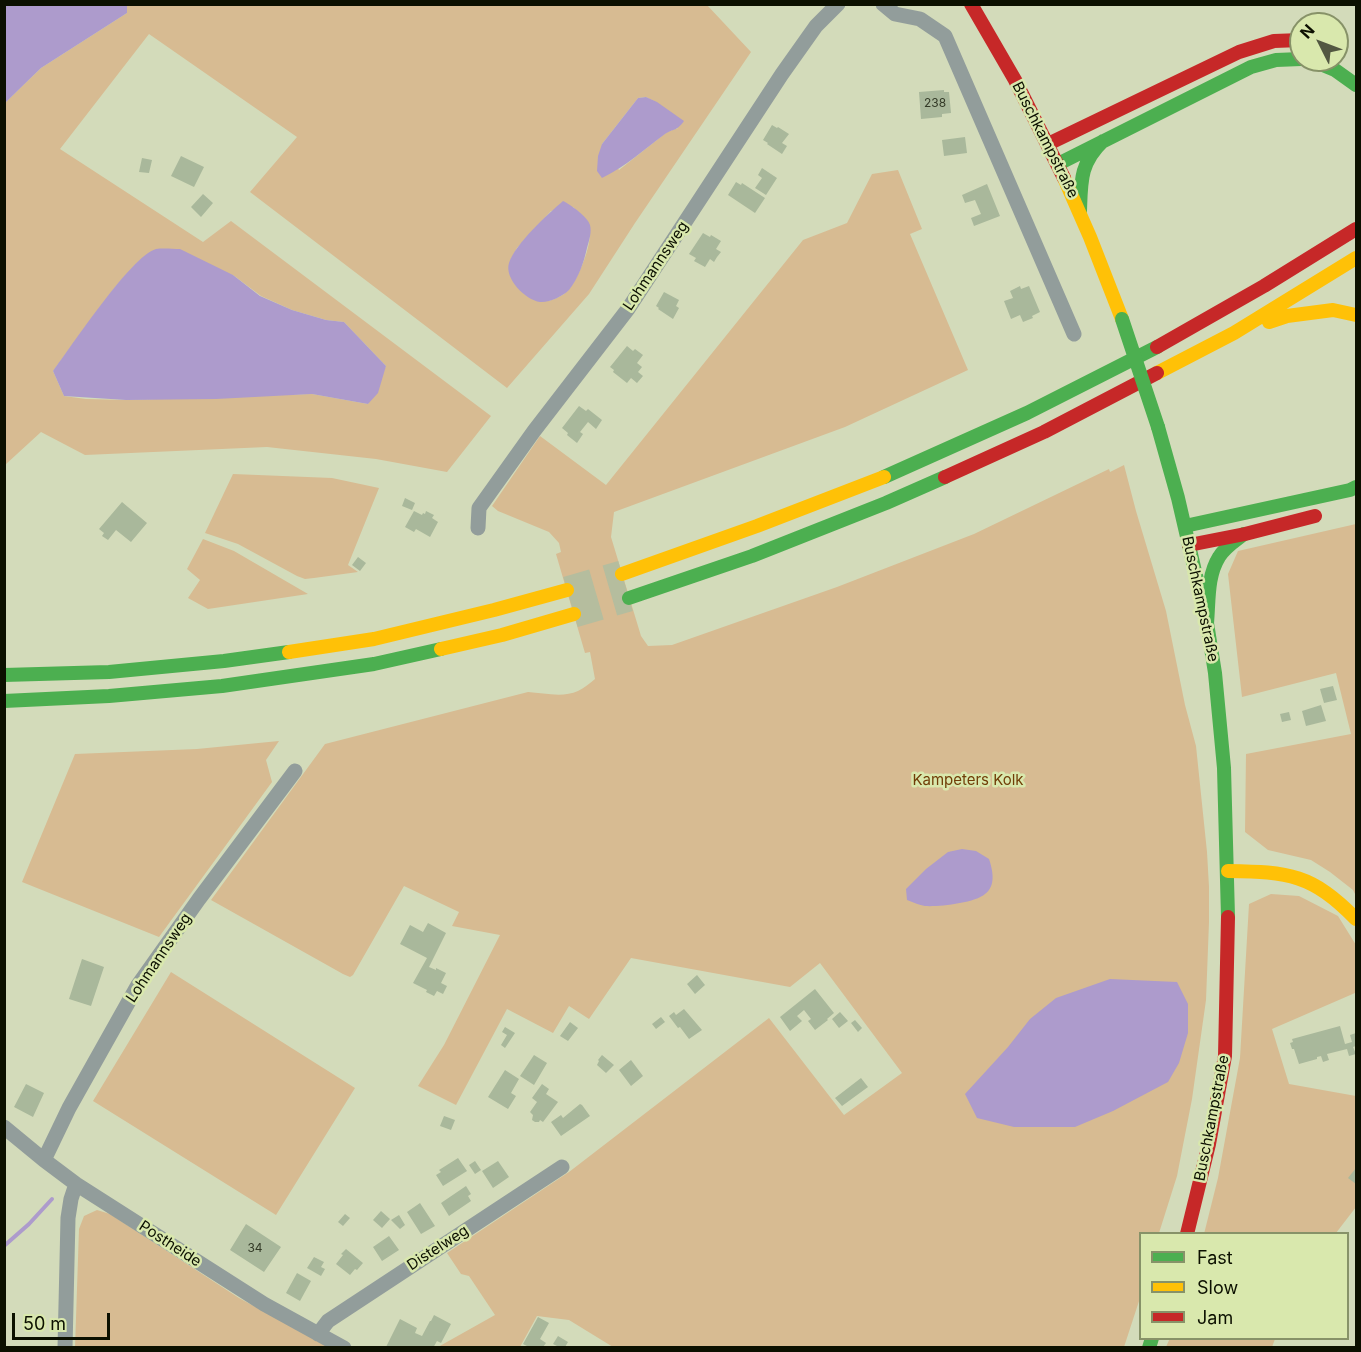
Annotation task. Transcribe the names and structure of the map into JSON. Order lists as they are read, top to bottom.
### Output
{
  "streets": {
    "main road": ["Buschkampstraße"],
    "street": ["Lohmannsweg", "Postheide", "Distelweg"]
  },
  "crossings": [
    ["Lohmannsweg", "Postheide"],
    ["Postheide", "Distelweg"]
  ],
  "parks": ["Kampeters Kolk"],
  "house_numbers": ["238", "34"],
  "legend": ["Fast", "Slow", "Jam"],
  "scale_bar": "50 m",
  "north": "top left"
}
